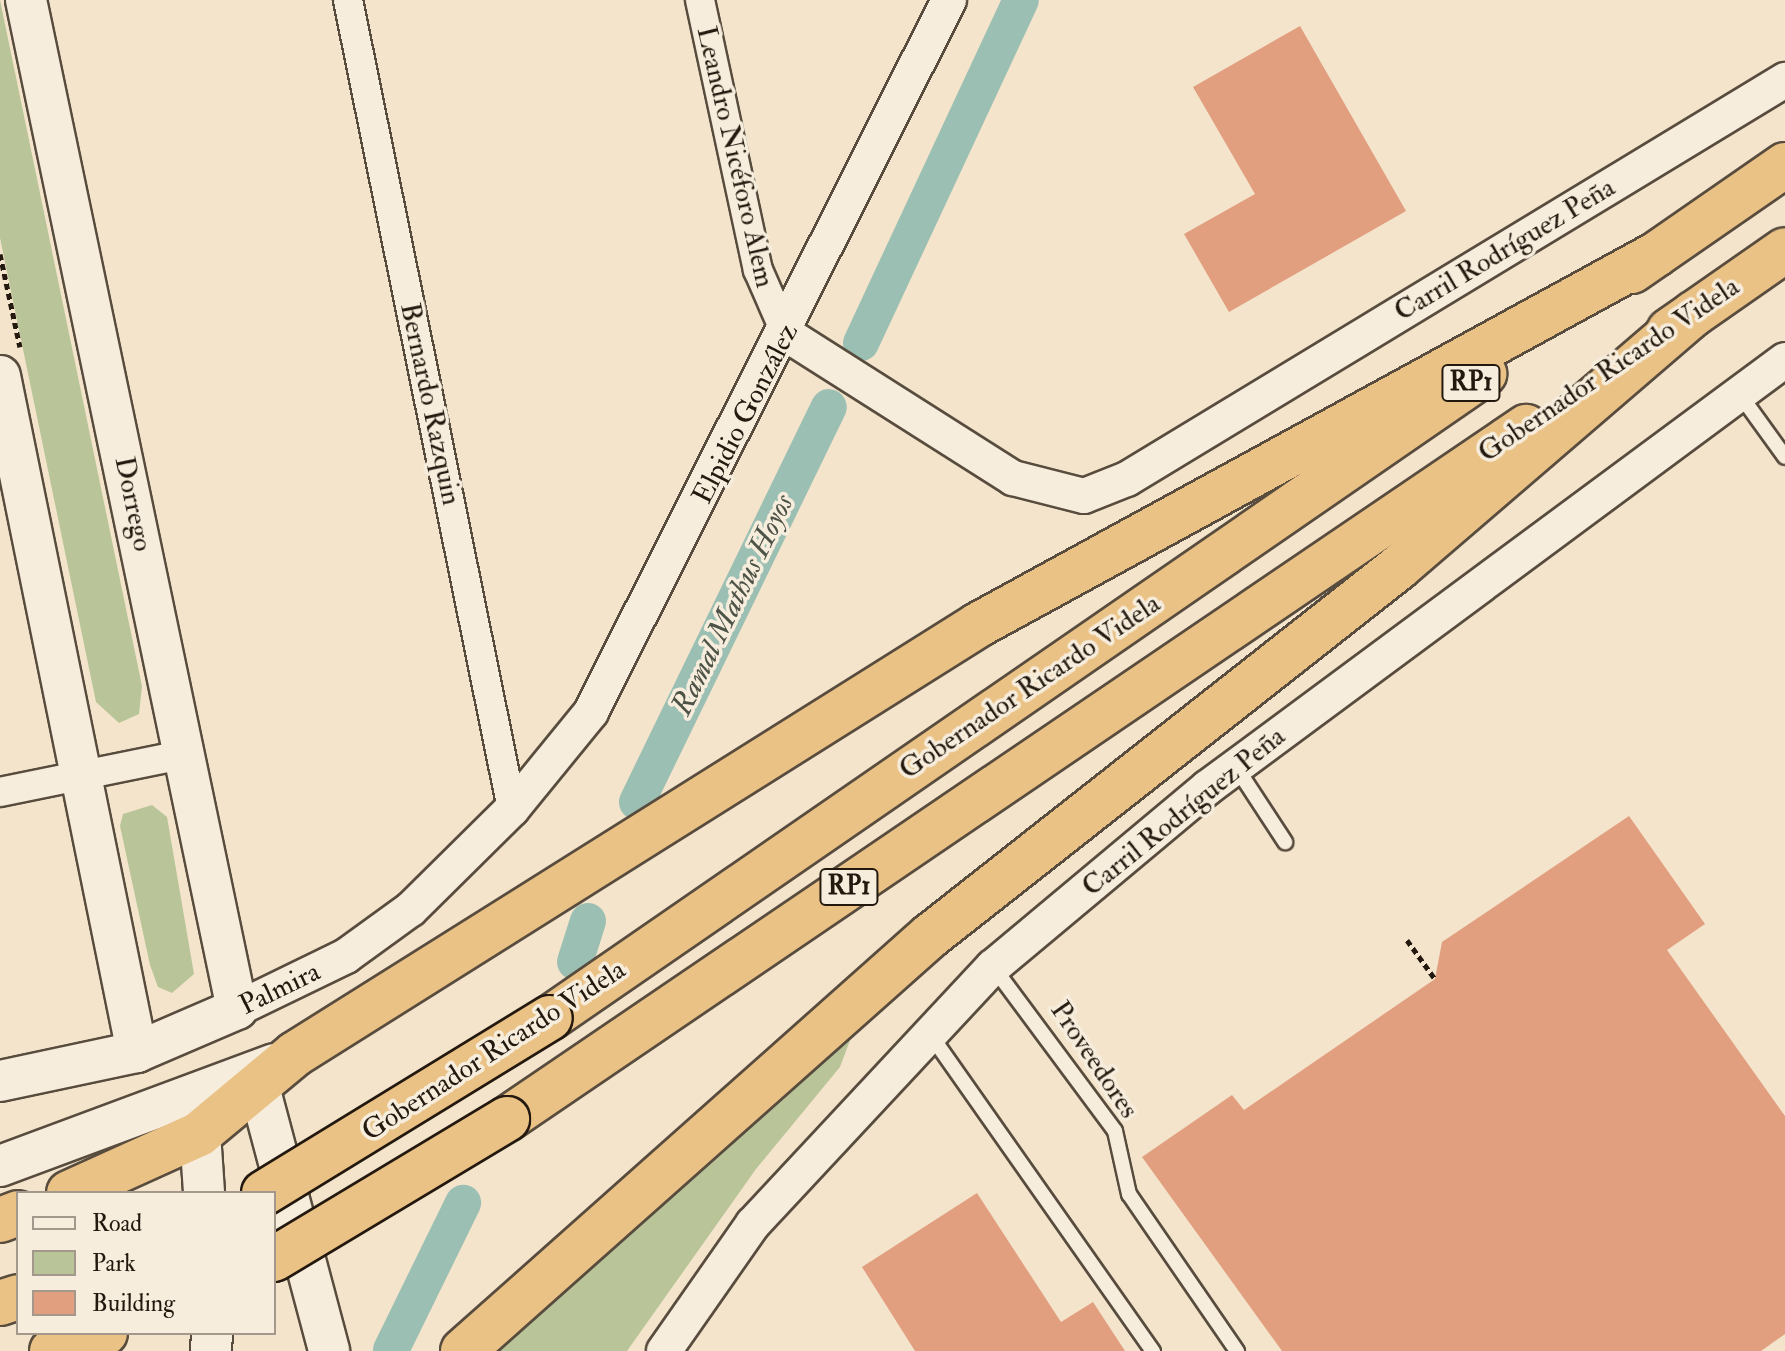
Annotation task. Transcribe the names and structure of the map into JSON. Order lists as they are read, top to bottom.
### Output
{
  "streets": {
    "highway": ["Gobernador Ricardo Videla", "RP1"],
    "main road": ["Dorrego", "Palmira"],
    "street": [
      "Leandro Nicéforo Alem",
      "Carril Rodríguez Peña",
      "Bernardo Razquin",
      "Elpidio González"
    ],
    "lane": ["Proveedores"]
  },
  "crossings": [
    ["Leandro Nicéforo Alem", "Carril Rodríguez Peña"],
    ["Leandro Nicéforo Alem", "Elpidio González"],
    ["Carril Rodríguez Peña", "Proveedores"],
    ["Bernardo Razquin", "Elpidio González"],
    ["Bernardo Razquin", "Palmira"],
    ["Elpidio González", "Palmira"],
    ["Dorrego", "Palmira"]
  ],
  "water": ["Ramal Mathus Hoyos"],
  "legend": ["Road", "Park", "Building"]
}
